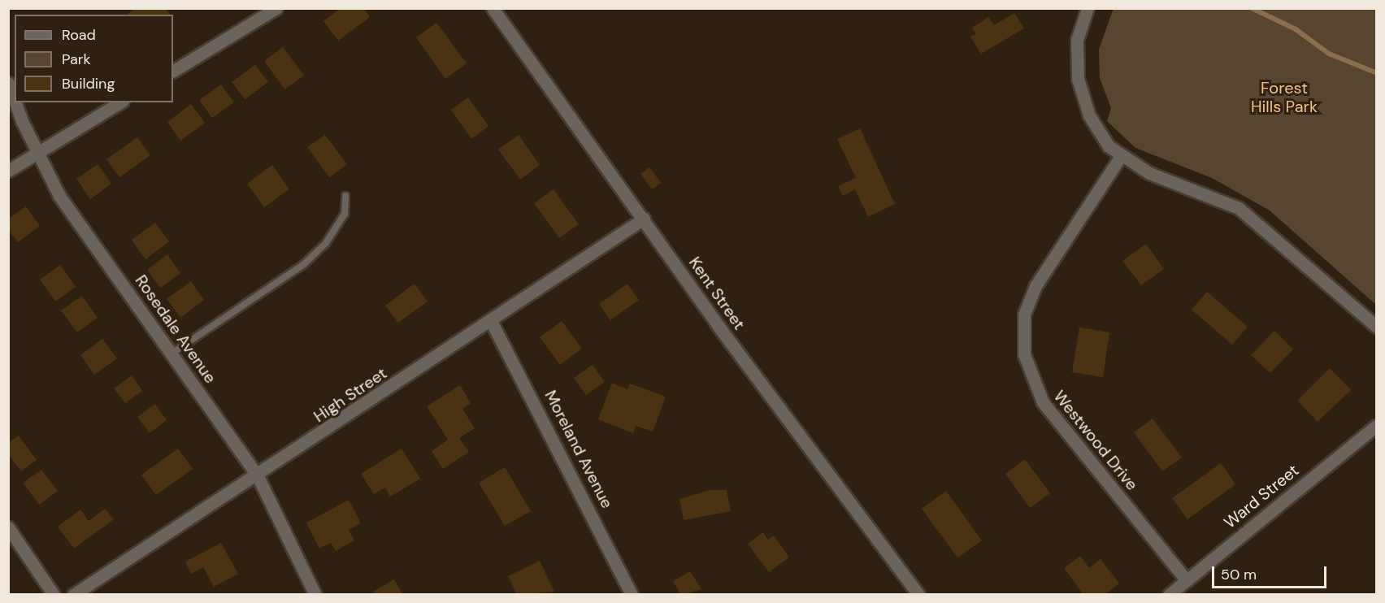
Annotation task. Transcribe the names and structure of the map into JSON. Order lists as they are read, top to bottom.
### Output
{
  "streets": {
    "street": [
      "Kent Street",
      "Rosedale Avenue",
      "High Street",
      "Westwood Drive",
      "Moreland Avenue",
      "Ward Street"
    ]
  },
  "crossings": [
    ["Kent Street", "High Street"],
    ["Rosedale Avenue", "High Street"],
    ["High Street", "Moreland Avenue"],
    ["Westwood Drive", "Ward Street"]
  ],
  "parks": ["Forest Hills Park"],
  "legend": ["Road", "Park", "Building"],
  "scale_bar": "50 m"
}
